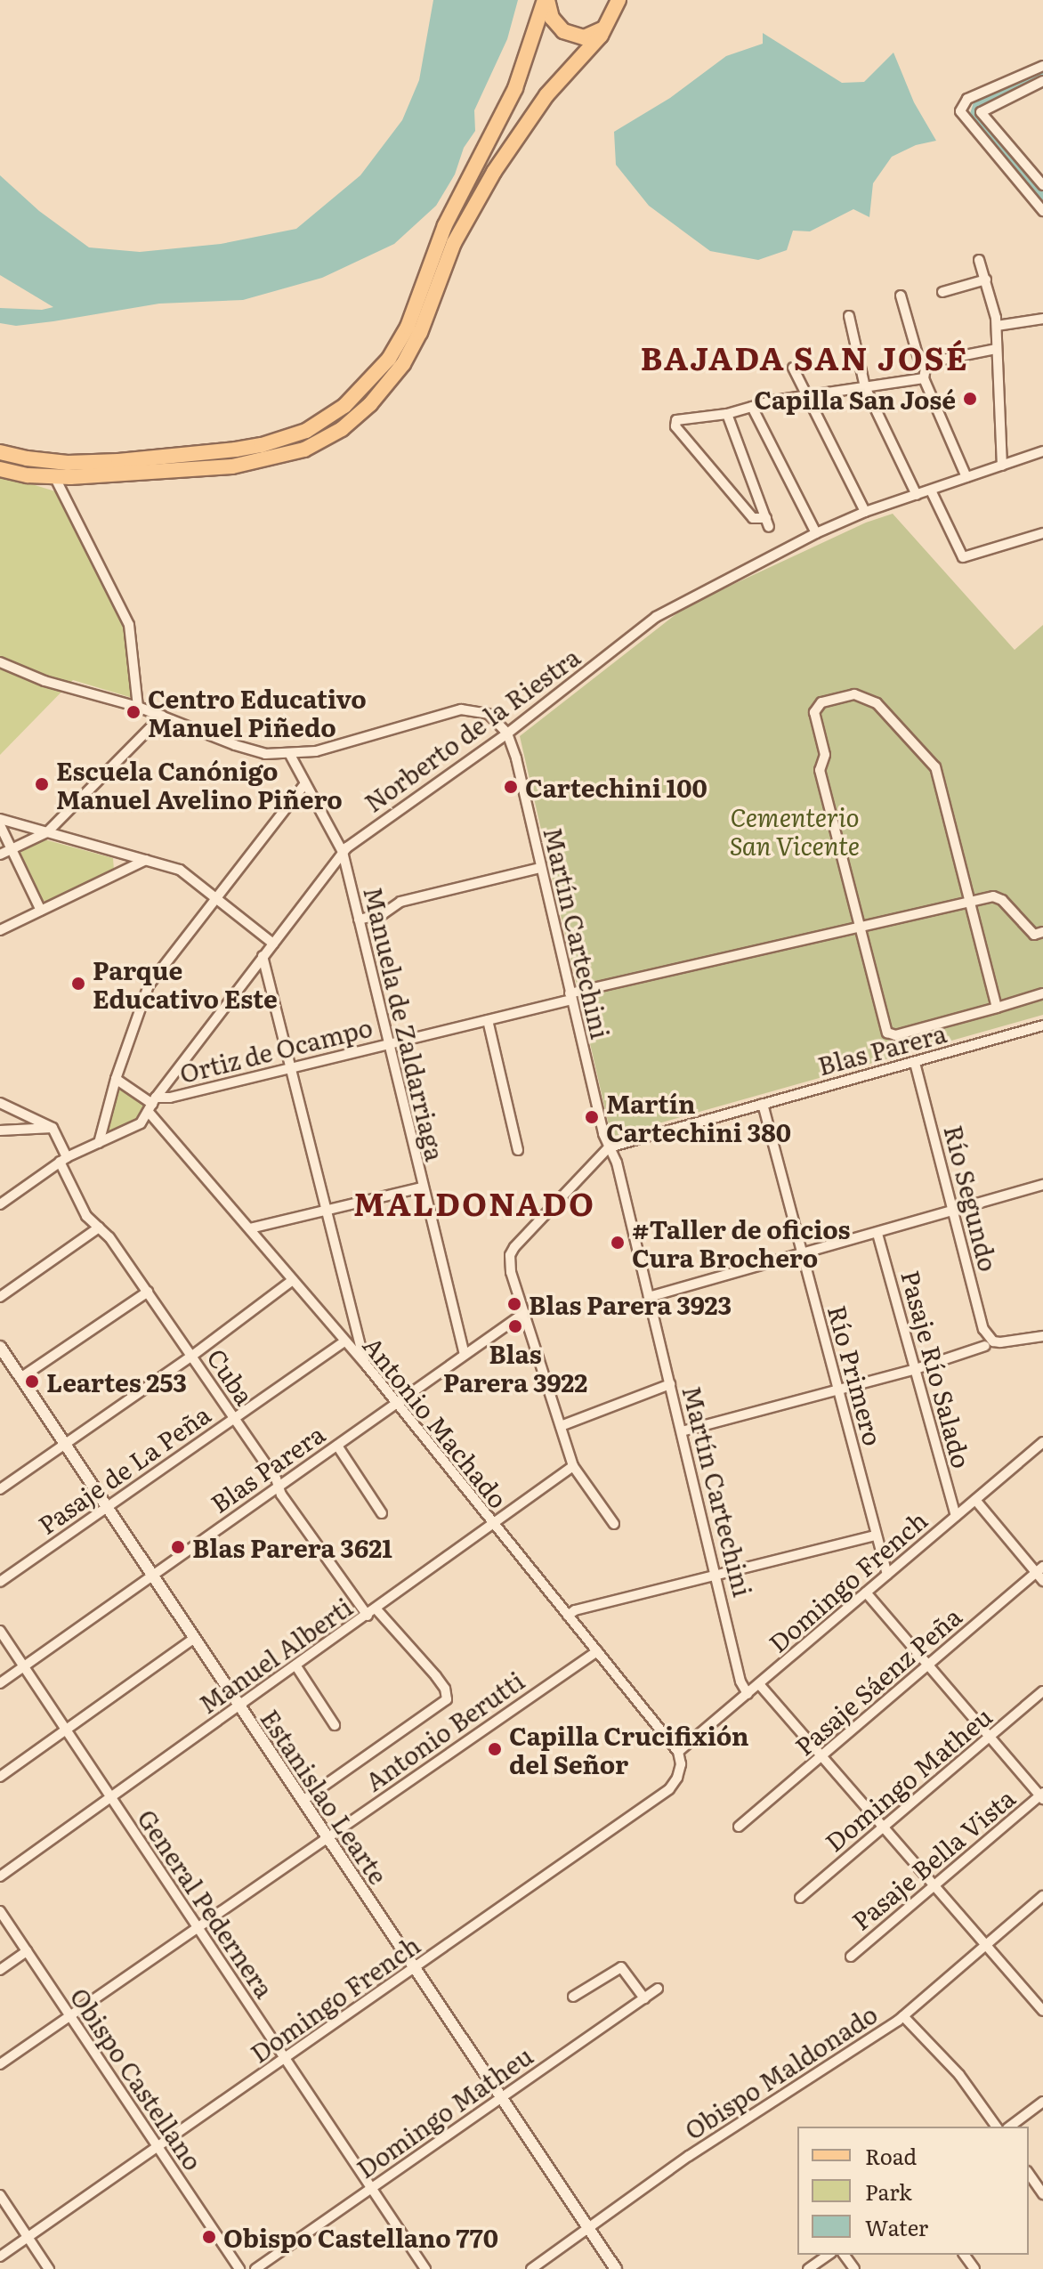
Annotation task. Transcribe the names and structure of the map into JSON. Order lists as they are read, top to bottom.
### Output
{
  "streets": {
    "street": [
      "Norberto de la Riestra",
      "Martín Cartechini",
      "Manuela de Zaldarriaga",
      "Blas Parera",
      "Ortiz de Ocampo",
      "Río Segundo",
      "Pasaje Río Salado",
      "Río Primero",
      "Cuba",
      "Antonio Machado",
      "Pasaje de La Peña",
      "Domingo French",
      "Manuel Alberti",
      "Pasaje Sáenz Peña",
      "Antonio Berutti",
      "Domingo Matheu",
      "Estanislao Learte",
      "Pasaje Bella Vista",
      "General Pedernera",
      "Obispo Maldonado",
      "Obispo Castellano"
    ]
  },
  "crossings": [
    ["Norberto de la Riestra", "Martín Cartechini"],
    ["Norberto de la Riestra", "Manuela de Zaldarriaga"],
    ["Norberto de la Riestra", "Ortiz de Ocampo"],
    ["Norberto de la Riestra", "Cuba"],
    ["Norberto de la Riestra", "Antonio Machado"],
    ["Martín Cartechini", "Blas Parera"],
    ["Martín Cartechini", "Ortiz de Ocampo"],
    ["Martín Cartechini", "Domingo French"],
    ["Manuela de Zaldarriaga", "Blas Parera"],
    ["Manuela de Zaldarriaga", "Ortiz de Ocampo"],
    ["Blas Parera", "Río Segundo"],
    ["Blas Parera", "Río Primero"],
    ["Blas Parera", "Cuba"],
    ["Blas Parera", "Antonio Machado"],
    ["Blas Parera", "Estanislao Learte"],
    ["Blas Parera", "General Pedernera"],
    ["Ortiz de Ocampo", "Antonio Machado"],
    ["Pasaje Río Salado", "Domingo French"],
    ["Río Primero", "Domingo French"],
    ["Cuba", "Pasaje de La Peña"],
    ["Cuba", "Manuel Alberti"],
    ["Antonio Machado", "Pasaje de La Peña"],
    ["Antonio Machado", "Domingo French"],
    ["Antonio Machado", "Manuel Alberti"],
    ["Antonio Machado", "Antonio Berutti"],
    ["Pasaje de La Peña", "Estanislao Learte"],
    ["Domingo French", "Estanislao Learte"],
    ["Domingo French", "General Pedernera"],
    ["Domingo French", "Obispo Castellano"],
    ["Manuel Alberti", "Estanislao Learte"],
    ["Manuel Alberti", "General Pedernera"],
    ["Antonio Berutti", "Estanislao Learte"],
    ["Antonio Berutti", "General Pedernera"],
    ["Antonio Berutti", "Obispo Castellano"],
    ["Domingo Matheu", "Estanislao Learte"],
    ["Domingo Matheu", "General Pedernera"],
    ["Estanislao Learte", "Obispo Maldonado"]
  ],
  "districts": ["BAJADA SAN JOSÉ", "MALDONADO"],
  "parks": ["Cementerio San Vicente"],
  "places": [
    "Capilla San José",
    "Centro Educativo Manuel Piñedo",
    "Escuela Canónigo Manuel Avelino Piñero",
    "Cartechini 100",
    "Parque Educativo Este",
    "Martín Cartechini 380",
    "#Taller de oficios Cura Brochero",
    "Blas Parera 3923",
    "Blas Parera 3922",
    "Leartes 253",
    "Blas Parera 3621",
    "Capilla Crucifixión del Señor",
    "Obispo Castellano 770"
  ],
  "legend": ["Road", "Park", "Water"]
}
